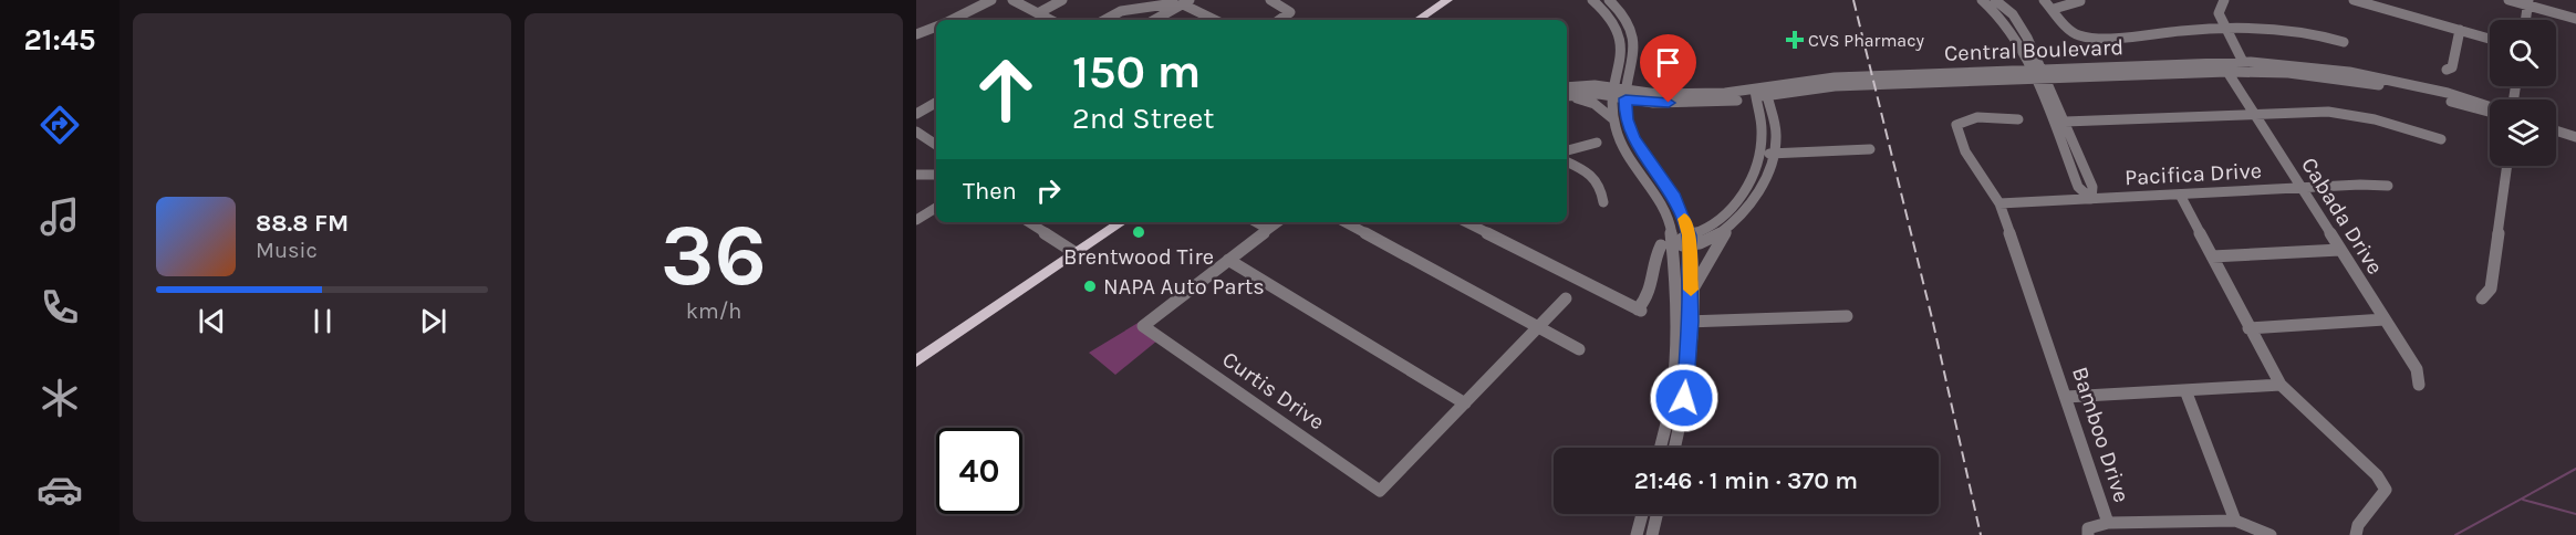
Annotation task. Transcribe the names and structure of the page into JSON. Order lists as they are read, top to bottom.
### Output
{
  "streets": {
    "street": [
      "Central Boulevard",
      "Pacifica Drive",
      "Cabada Drive",
      "Curtis Drive",
      "Bamboo Drive"
    ]
  },
  "crossings": [
    ["Central Boulevard", "Cabada Drive"],
    ["Pacifica Drive", "Cabada Drive"],
    ["Pacifica Drive", "Bamboo Drive"]
  ],
  "places": {
    "health": ["CVS Pharmacy"],
    "other": ["Brentwood Tire", "NAPA Auto Parts"]
  },
  "page": {
    "tabs": "21:45",
    "tile": ["36", "km/h"],
    "turn": ["150 m", "2nd Street"],
    "then": "Then",
    "song": ["88.8 FM", "Music"],
    "limit": "40",
    "trip": "21:46 · 1 min · 370 m"
  }
}
